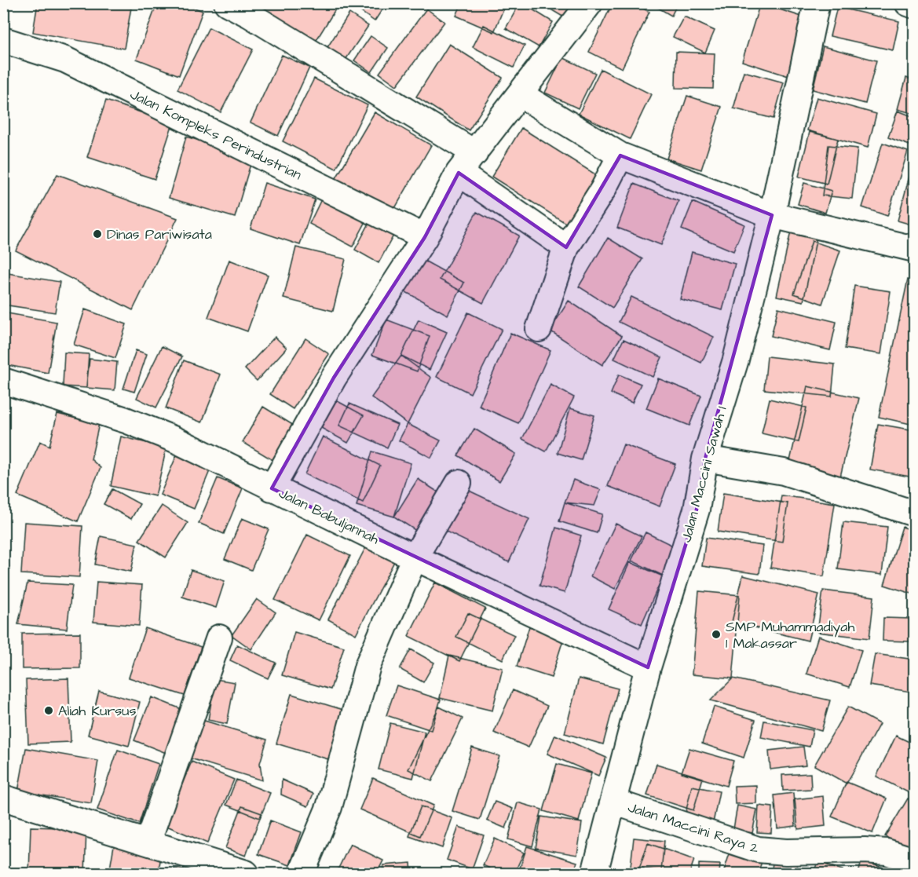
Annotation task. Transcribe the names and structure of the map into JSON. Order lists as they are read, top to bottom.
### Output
{
  "streets": {
    "street": [
      "Jalan Kompleks Perindustrian",
      "Jalan Maccini Sawah 1",
      "Jalan Babuljannah",
      "Jalan Maccini Raya 2"
    ]
  },
  "crossings": [
    ["Jalan Maccini Sawah 1", "Jalan Babuljannah"],
    ["Jalan Maccini Sawah 1", "Jalan Maccini Raya 2"]
  ],
  "places": ["Dinas Pariwisata", "SMP Muhammadiyah 1 Makassar", "Aliah Kursus"]
}
